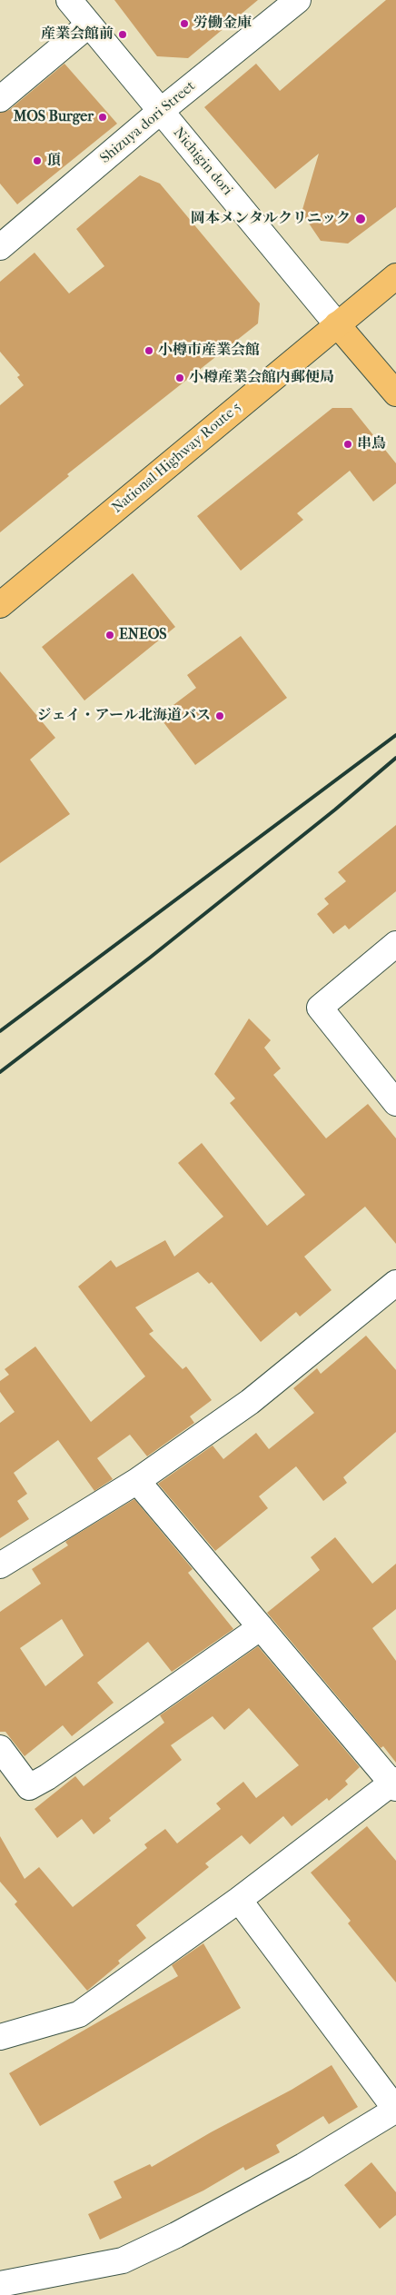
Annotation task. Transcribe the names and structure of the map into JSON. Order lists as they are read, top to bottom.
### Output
{
  "streets": {
    "main road": ["National Highway Route 5"],
    "street": ["Shizuya dori Street", "Nichigin dori"]
  },
  "crossings": [
    ["Shizuya dori Street", "Nichigin dori"],
    ["Nichigin dori", "National Highway Route 5"]
  ],
  "places": [
    "労働金庫",
    "産業会館前",
    "MOS Burger",
    "頂",
    "岡本メンタルクリニック",
    "小樽市産業会館",
    "小樽産業会館内郵便局",
    "串鳥",
    "ENEOS",
    "ジェイ・アール北海道バス"
  ]
}
